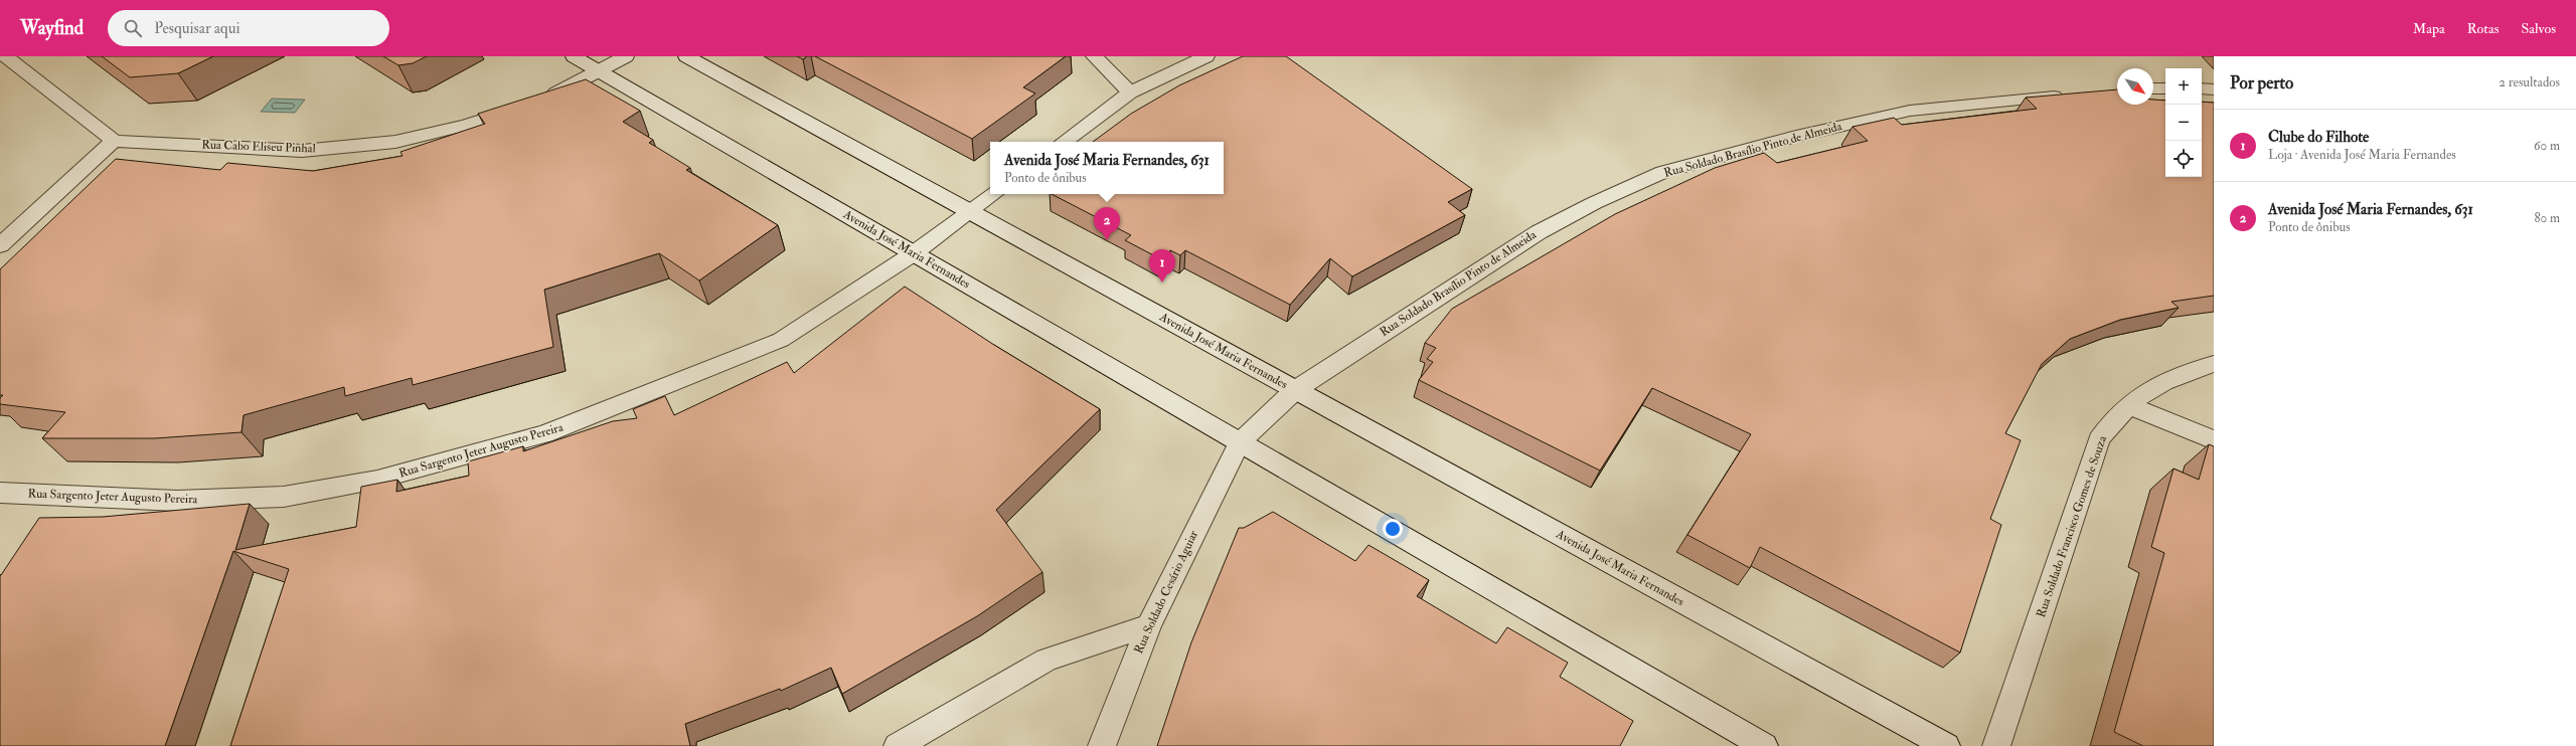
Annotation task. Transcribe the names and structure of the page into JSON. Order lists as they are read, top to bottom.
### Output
{
  "streets": {
    "street": [
      "Rua Cabo Eliseu Pinhal",
      "Rua Soldado Brasílio Pinto de Almeida",
      "Avenida José Maria Fernandes",
      "Rua Sargento Jeter Augusto Pereira",
      "Rua Soldado Francisco Gomes de Souza",
      "Rua Soldado Cesário Aguiar"
    ]
  },
  "crossings": [
    ["Rua Cabo Eliseu Pinhal", "Avenida José Maria Fernandes"],
    ["Rua Soldado Brasílio Pinto de Almeida", "Avenida José Maria Fernandes"],
    ["Avenida José Maria Fernandes", "Rua Sargento Jeter Augusto Pereira"],
    ["Avenida José Maria Fernandes", "Rua Soldado Cesário Aguiar"]
  ],
  "north": "bottom right",
  "page": {
    "header": "Wayfind",
    "search": "Pesquisar aqui",
    "nav": ["Mapa", "Rotas", "Salvos"],
    "heading": ["Por perto", "2 resultados"],
    "map_buttons": ["+", "−"],
    "list": [
      {
        "mark": "1",
        "name": "Clube do Filhote",
        "note": "Loja · Avenida José Maria Fernandes",
        "value": "60 m"
      },
      {
        "mark": "2",
        "name": "Avenida José Maria Fernandes, 631",
        "note": "Ponto de ônibus",
        "value": "80 m"
      }
    ],
    "popup": ["Avenida José Maria Fernandes, 631", "Ponto de ônibus"],
    "pins": ["2", "1"]
  }
}
